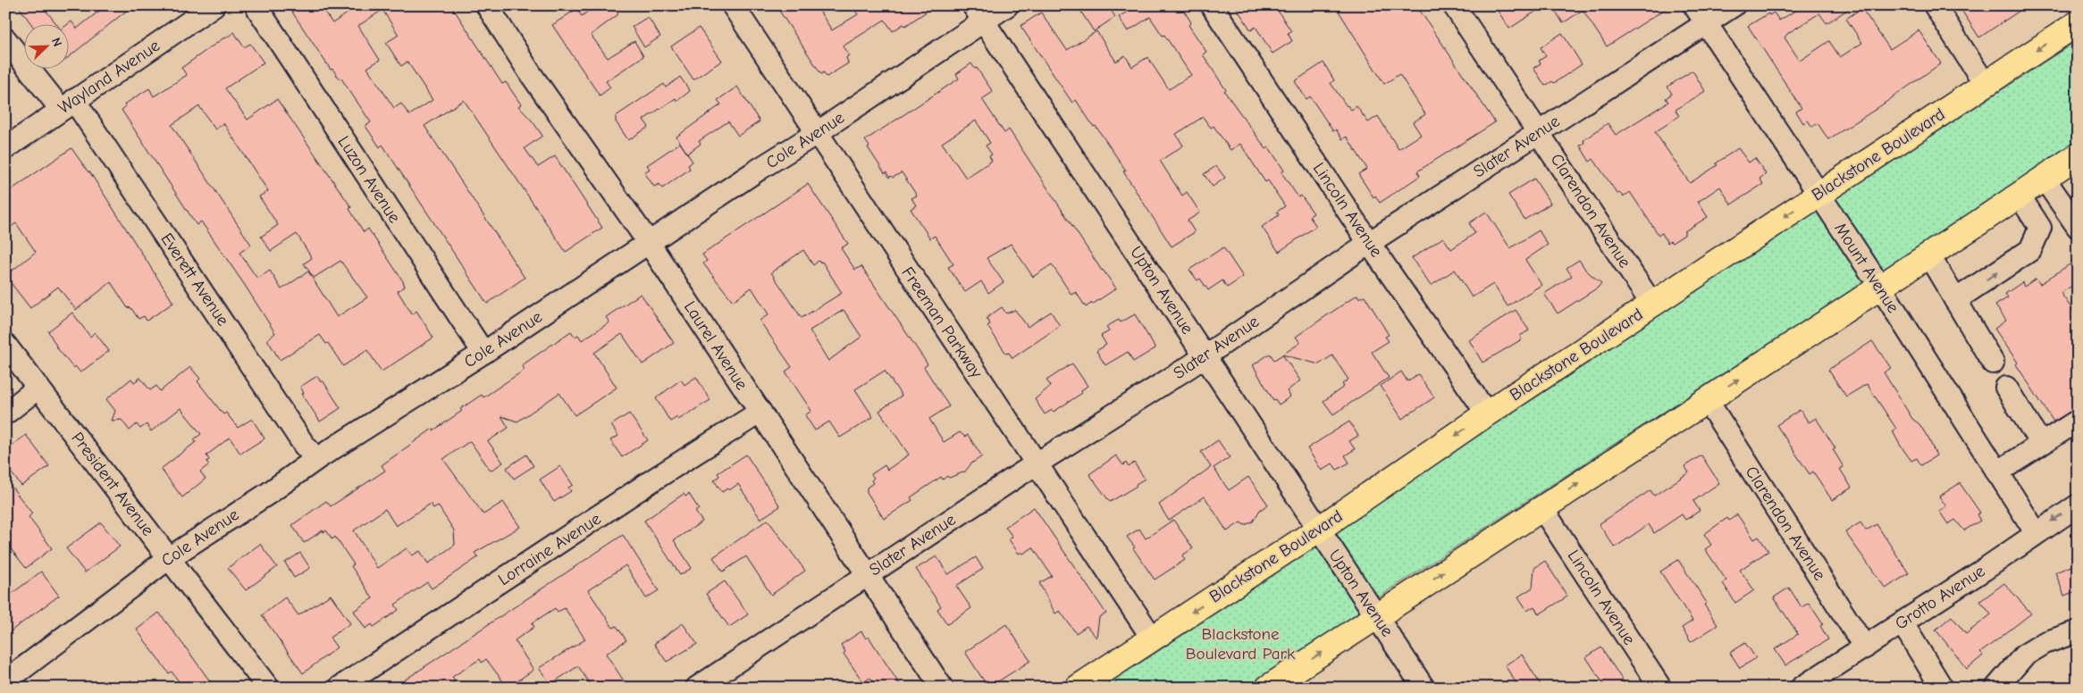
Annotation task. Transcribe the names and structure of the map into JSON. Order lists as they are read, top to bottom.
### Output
{
  "streets": {
    "main road": ["Blackstone Boulevard"],
    "street": [
      "Wayland Avenue",
      "Cole Avenue",
      "Slater Avenue",
      "Luzon Avenue",
      "Lincoln Avenue",
      "Clarendon Avenue",
      "Mount Avenue",
      "Everett Avenue",
      "Upton Avenue",
      "Freeman Parkway",
      "Laurel Avenue",
      "President Avenue",
      "Lorraine Avenue",
      "Grotto Avenue"
    ]
  },
  "crossings": [
    ["Wayland Avenue", "Everett Avenue"],
    ["Cole Avenue", "Luzon Avenue"],
    ["Cole Avenue", "Everett Avenue"],
    ["Cole Avenue", "Upton Avenue"],
    ["Cole Avenue", "Freeman Parkway"],
    ["Cole Avenue", "Laurel Avenue"],
    ["Cole Avenue", "President Avenue"],
    ["Slater Avenue", "Lincoln Avenue"],
    ["Slater Avenue", "Clarendon Avenue"],
    ["Slater Avenue", "Mount Avenue"],
    ["Slater Avenue", "Upton Avenue"],
    ["Slater Avenue", "Freeman Parkway"],
    ["Slater Avenue", "Laurel Avenue"],
    ["Blackstone Boulevard", "Lincoln Avenue"],
    ["Blackstone Boulevard", "Clarendon Avenue"],
    ["Blackstone Boulevard", "Mount Avenue"],
    ["Blackstone Boulevard", "Upton Avenue"],
    ["Blackstone Boulevard", "Freeman Parkway"],
    ["Clarendon Avenue", "Grotto Avenue"],
    ["Mount Avenue", "Grotto Avenue"],
    ["Laurel Avenue", "Lorraine Avenue"]
  ],
  "parks": ["Blackstone Boulevard Park"],
  "north": "top right"
}
